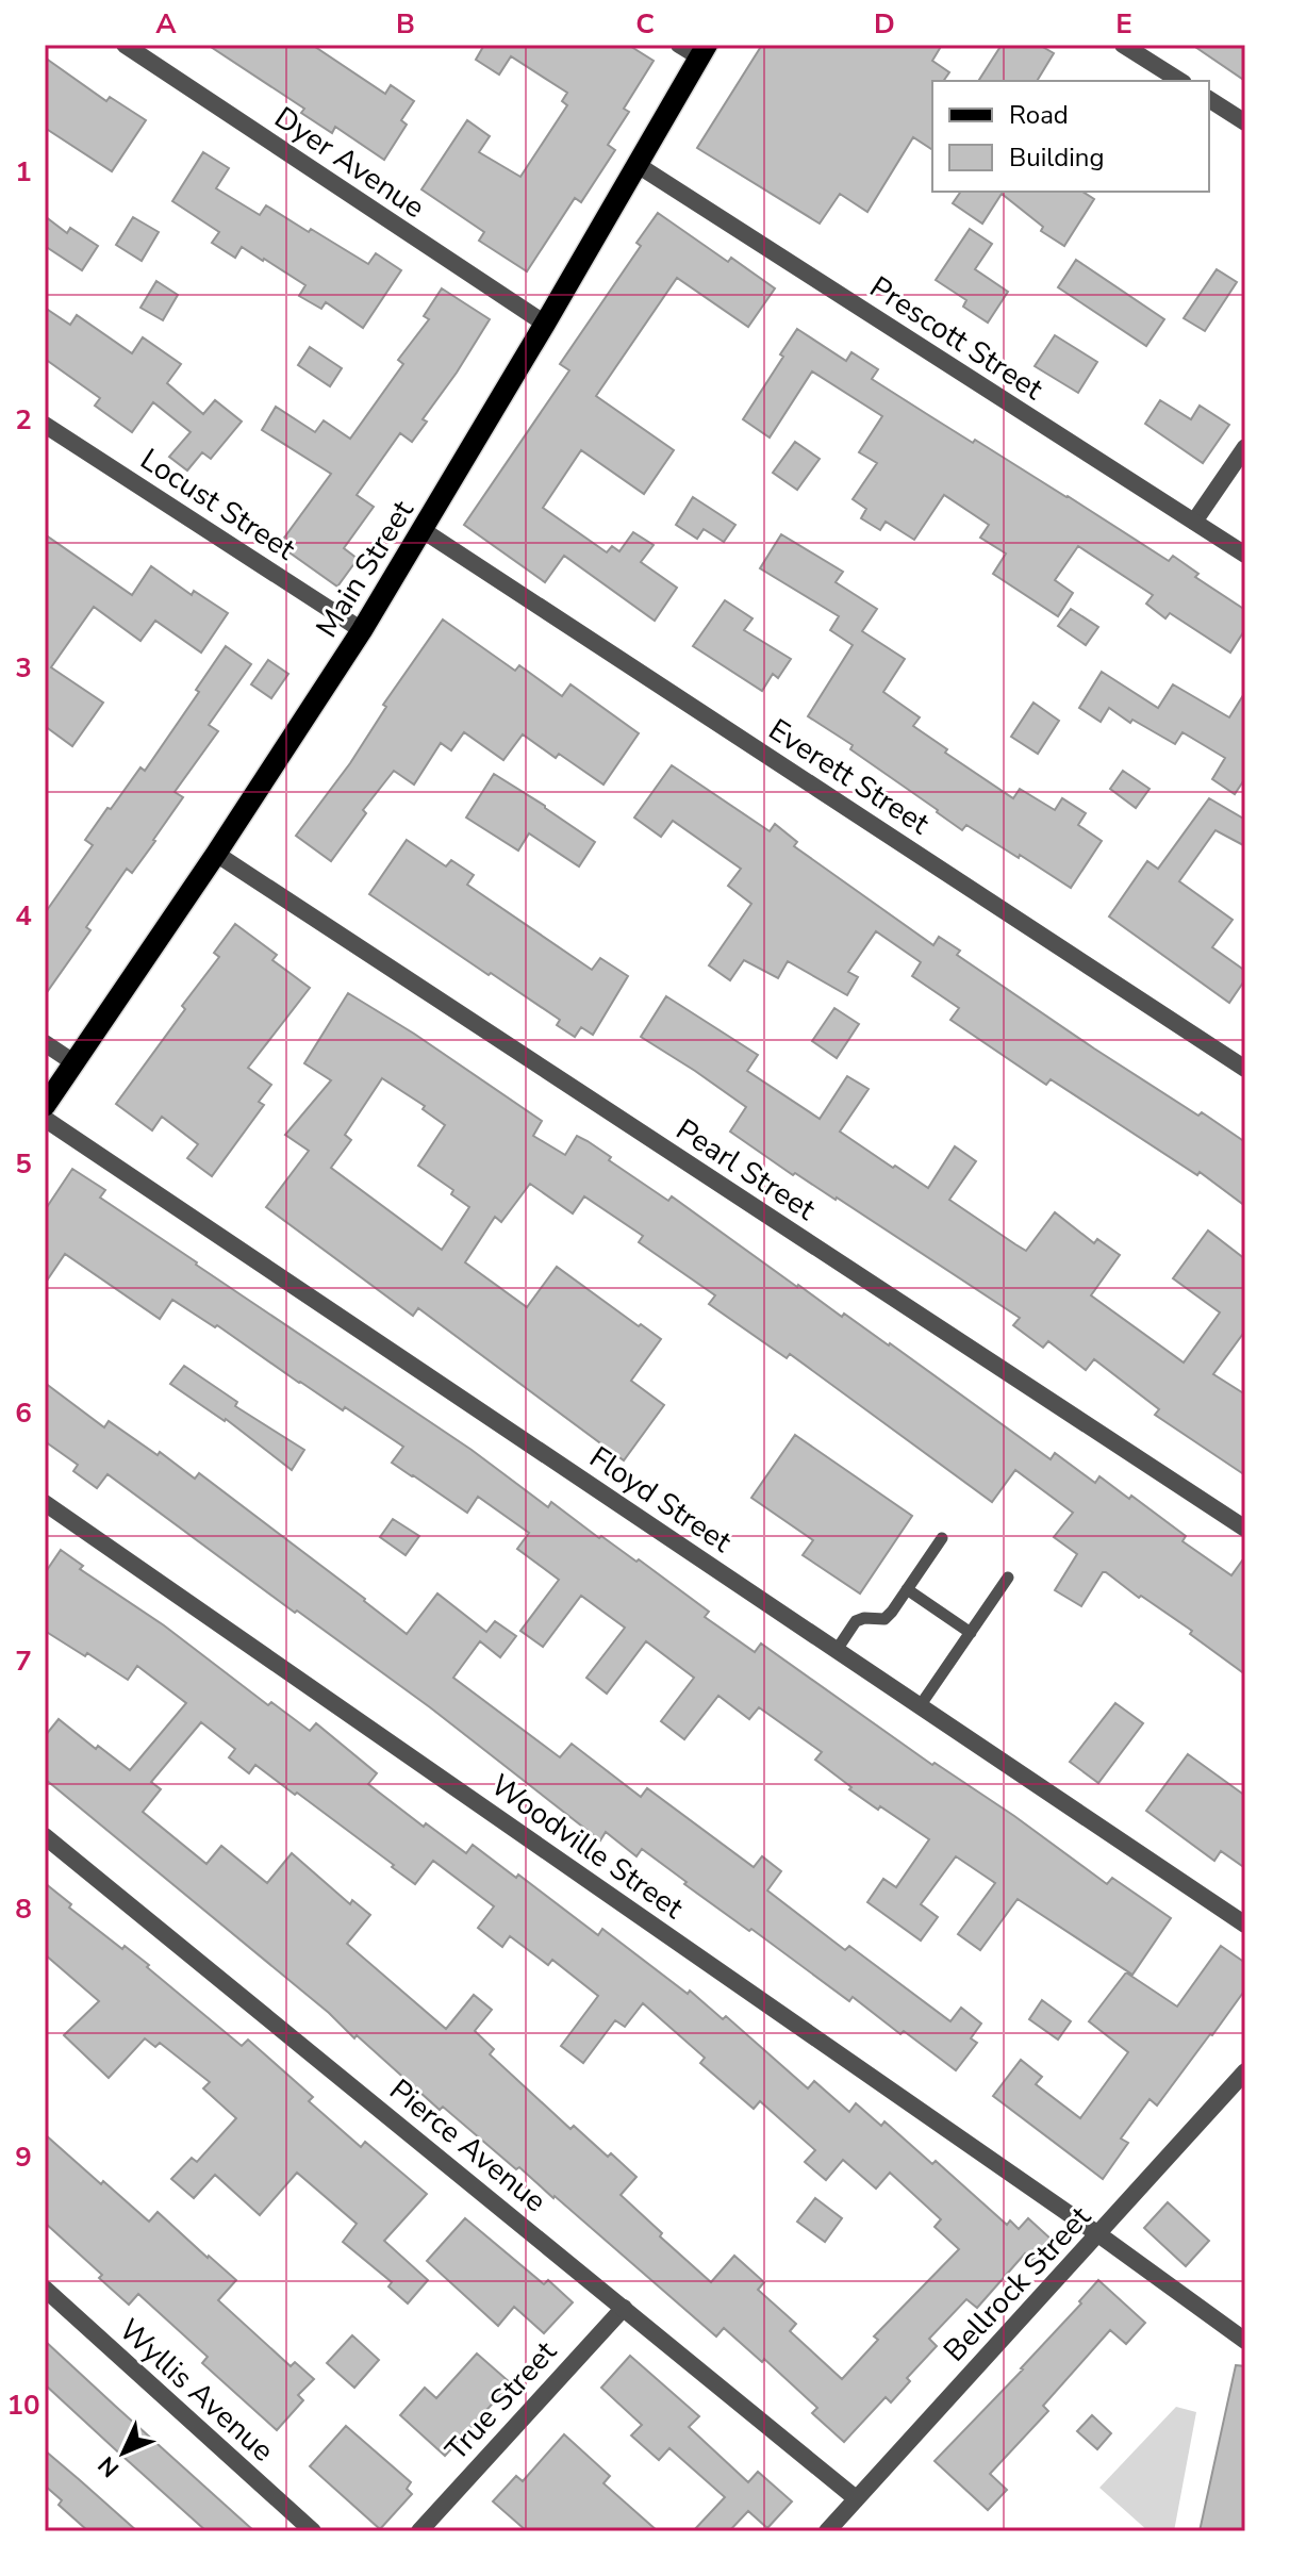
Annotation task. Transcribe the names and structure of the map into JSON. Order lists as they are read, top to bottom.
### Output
{
  "streets": {
    "main road": ["Main Street"],
    "street": [
      "Dyer Avenue",
      "Prescott Street",
      "Locust Street",
      "Everett Street",
      "Pearl Street",
      "Floyd Street",
      "Woodville Street",
      "Pierce Avenue",
      "Bellrock Street",
      "Wyllis Avenue",
      "True Street"
    ]
  },
  "crossings": [
    ["Dyer Avenue", "Main Street"],
    ["Prescott Street", "Main Street"],
    ["Locust Street", "Main Street"],
    ["Main Street", "Everett Street"],
    ["Main Street", "Pearl Street"],
    ["Woodville Street", "Bellrock Street"],
    ["Pierce Avenue", "Bellrock Street"],
    ["Pierce Avenue", "True Street"]
  ],
  "legend": ["Road", "Building"],
  "north": "bottom left",
  "grid": {
    "columns": [
      "A",
      "B",
      "C",
      "D",
      "E"
    ],
    "rows": [
      "1",
      "2",
      "3",
      "4",
      "5",
      "6",
      "7",
      "8",
      "9",
      "10"
    ]
  }
}
